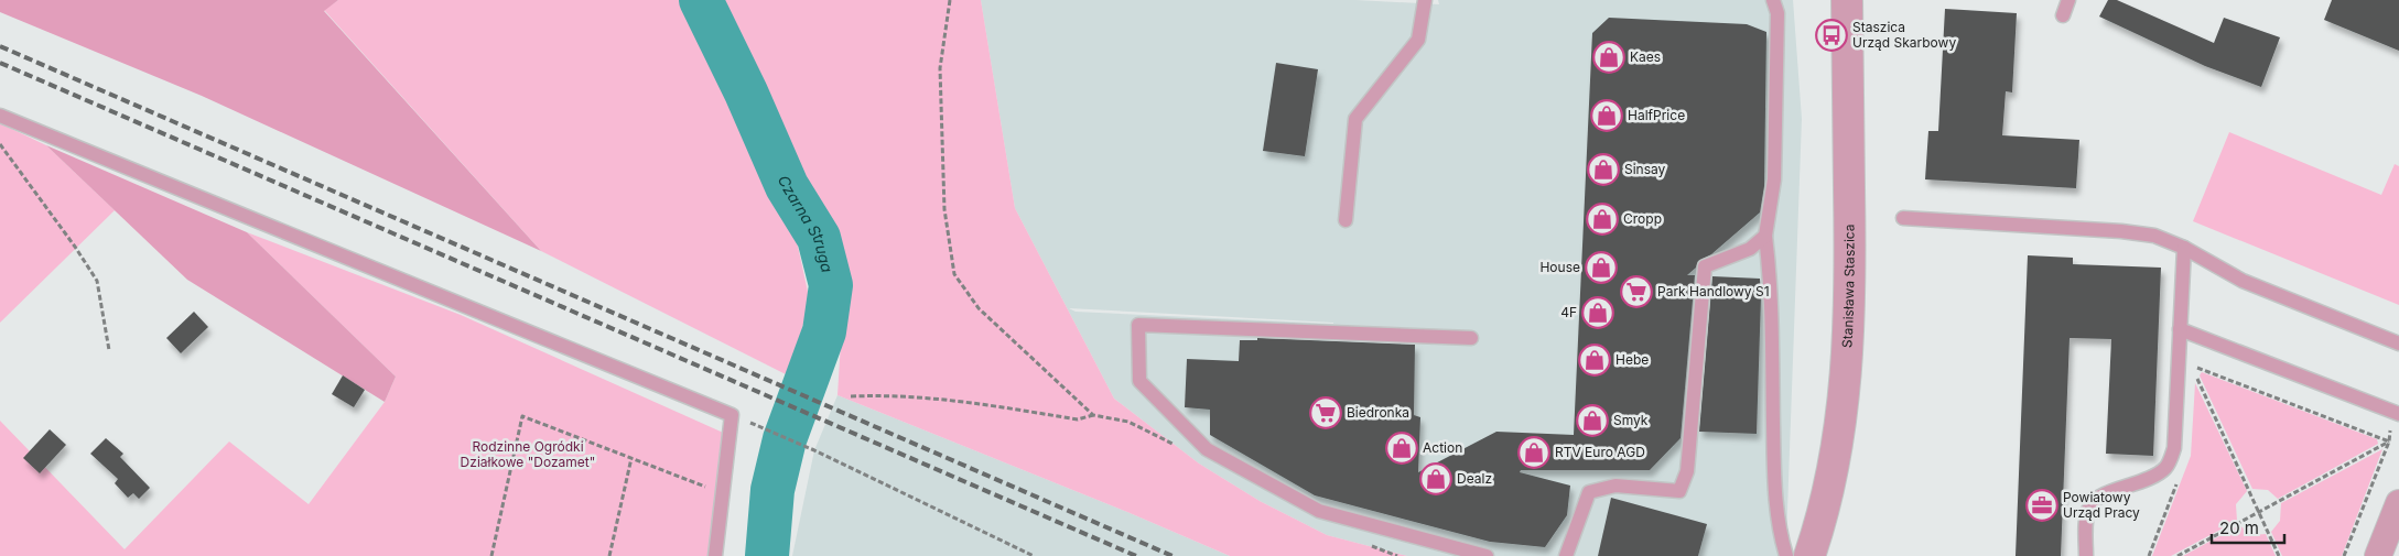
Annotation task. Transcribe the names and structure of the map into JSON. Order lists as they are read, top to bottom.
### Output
{
  "streets": {
    "street": ["Stanisława Staszica"]
  },
  "water": ["Czarna Struga"],
  "parks": ["Rodzinne Ogródki Działkowe \"Dozamet\""],
  "places": {
    "bus stop": ["Staszica Urząd Skarbowy"],
    "shop": [
      "Kaes",
      "HalfPrice",
      "Sinsay",
      "Cropp",
      "House",
      "4F",
      "Hebe",
      "Smyk",
      "Action",
      "RTV Euro AGD",
      "Dealz"
    ],
    "supermarket": ["Park Handlowy S1", "Biedronka"],
    "office": ["Powiatowy Urząd Pracy"]
  },
  "scale_bar": "20 m"
}
